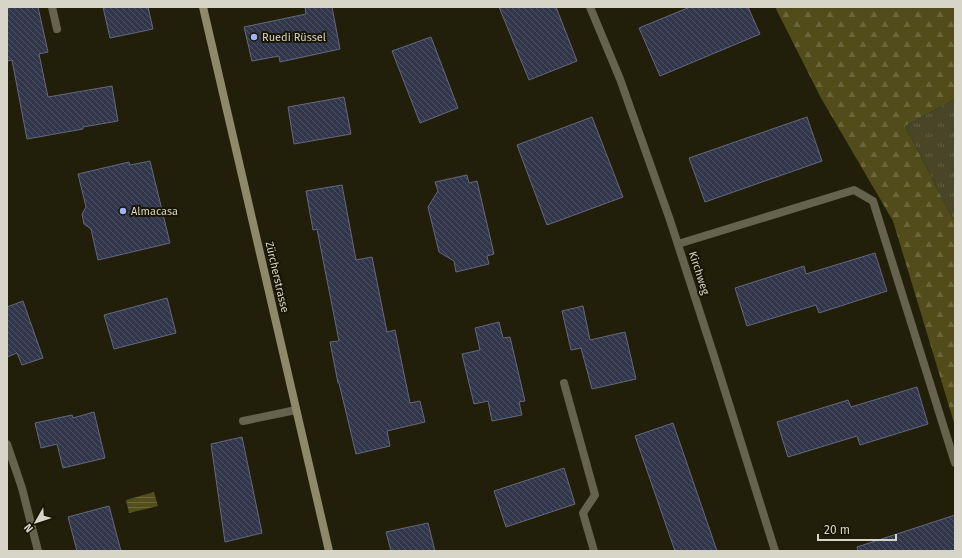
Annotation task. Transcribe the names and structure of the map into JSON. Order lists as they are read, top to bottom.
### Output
{
  "streets": {
    "main road": ["Zürcherstrasse"],
    "street": ["Kirchweg"]
  },
  "places": ["Ruedi Rüssel", "Almacasa"],
  "scale_bar": "20 m",
  "north": "bottom left"
}
